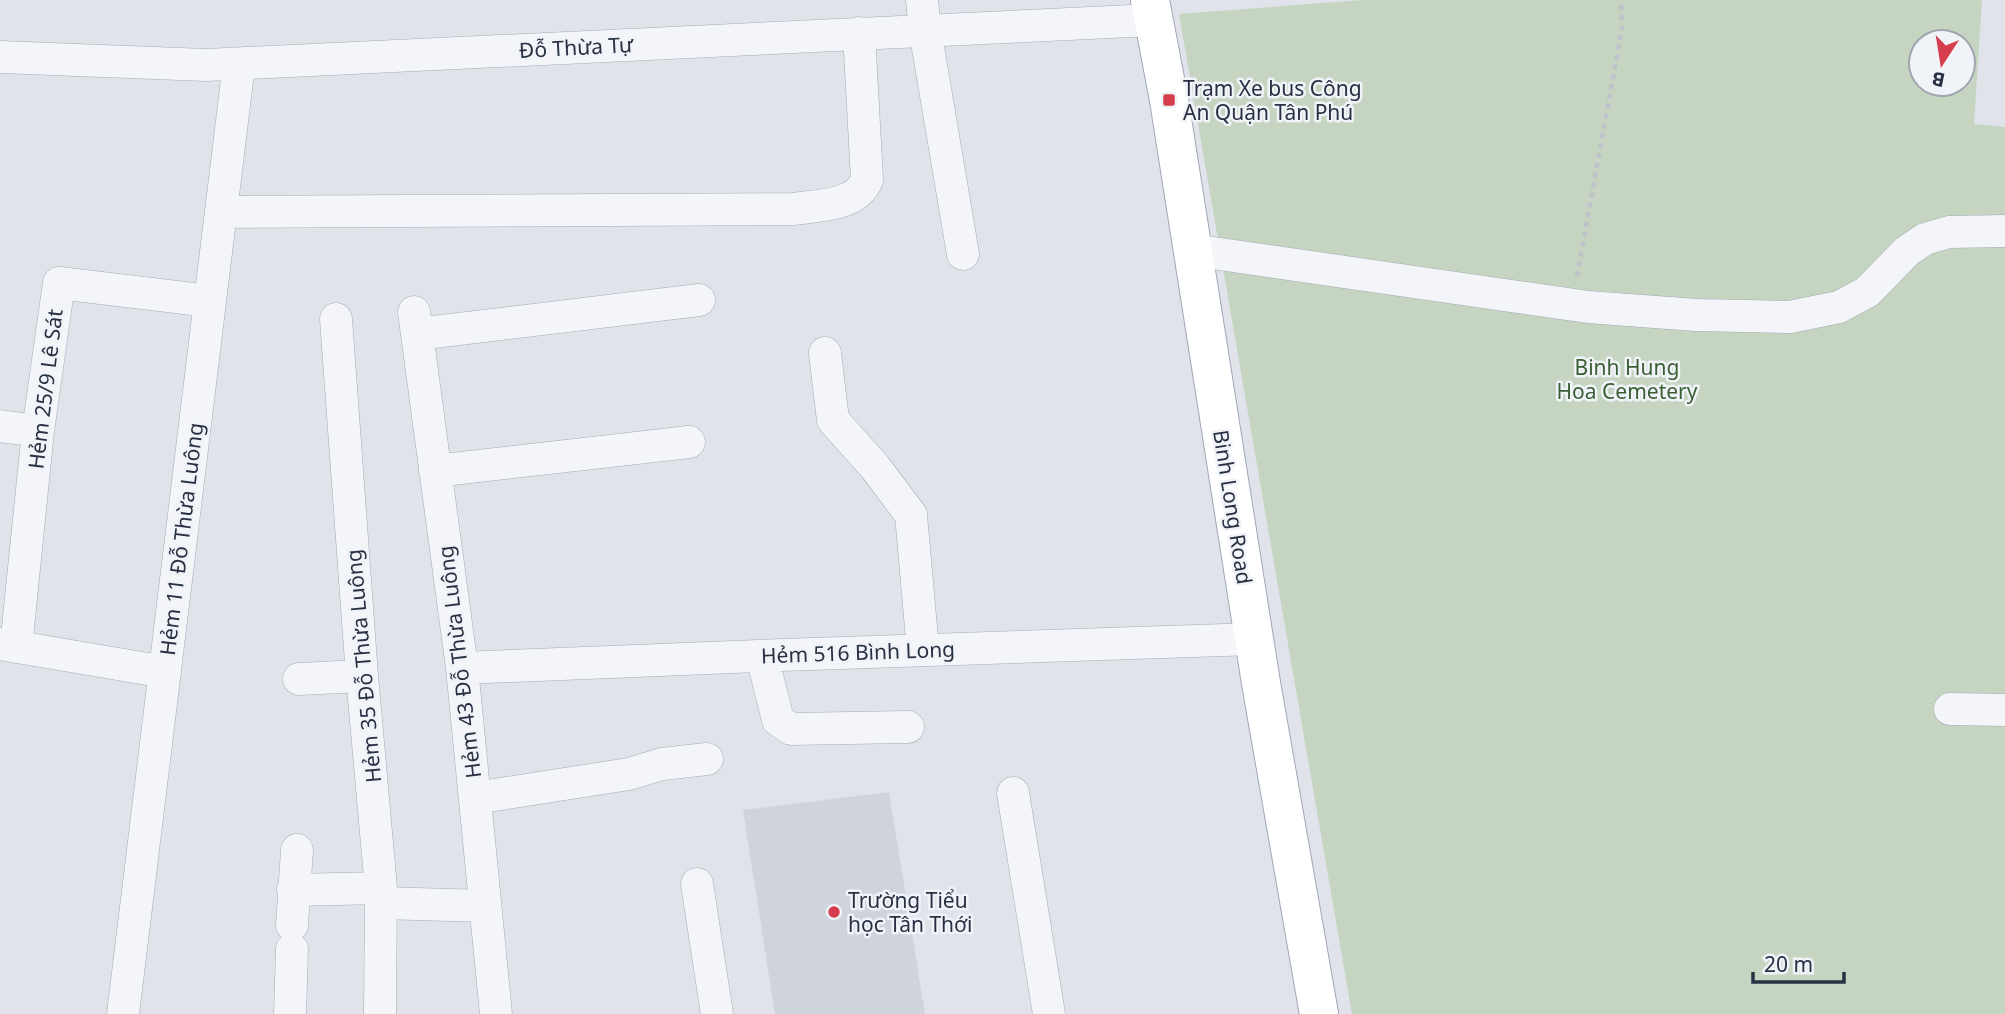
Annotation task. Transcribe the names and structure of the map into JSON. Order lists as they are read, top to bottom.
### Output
{
  "streets": {
    "main road": ["Binh Long Road"],
    "street": [
      "Đỗ Thừa Tự",
      "Hẻm 25/9 Lê Sát",
      "Hẻm 11 Đỗ Thừa Luông",
      "Hẻm 516 Bình Long",
      "Hẻm 43 Đỗ Thừa Luông",
      "Hẻm 35 Đỗ Thừa Luông"
    ]
  },
  "crossings": [
    ["Đỗ Thừa Tự", "Binh Long Road"],
    ["Đỗ Thừa Tự", "Hẻm 11 Đỗ Thừa Luông"],
    ["Hẻm 25/9 Lê Sát", "Hẻm 11 Đỗ Thừa Luông"],
    ["Binh Long Road", "Hẻm 516 Bình Long"],
    ["Hẻm 516 Bình Long", "Hẻm 43 Đỗ Thừa Luông"]
  ],
  "parks": ["Binh Hung Hoa Cemetery"],
  "places": {
    "transit": ["Trạm Xe bus Công An Quận Tân Phú"],
    "other": ["Trường Tiểu học Tân Thới"]
  },
  "scale_bar": "20 m",
  "north": "bottom"
}
